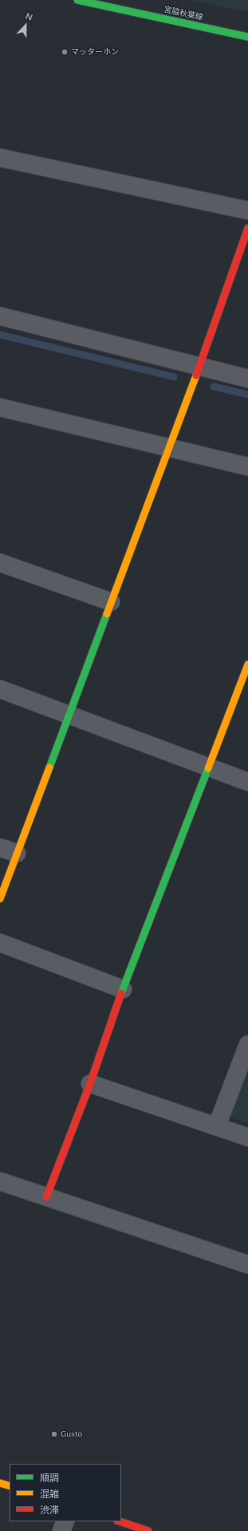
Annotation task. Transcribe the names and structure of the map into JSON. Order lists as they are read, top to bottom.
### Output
{
  "streets": {
    "street": ["宮脇秋葉線"]
  },
  "places": ["マッターホン", "Gusto"],
  "legend": ["順調", "混雑", "渋滞"],
  "north": "top"
}
